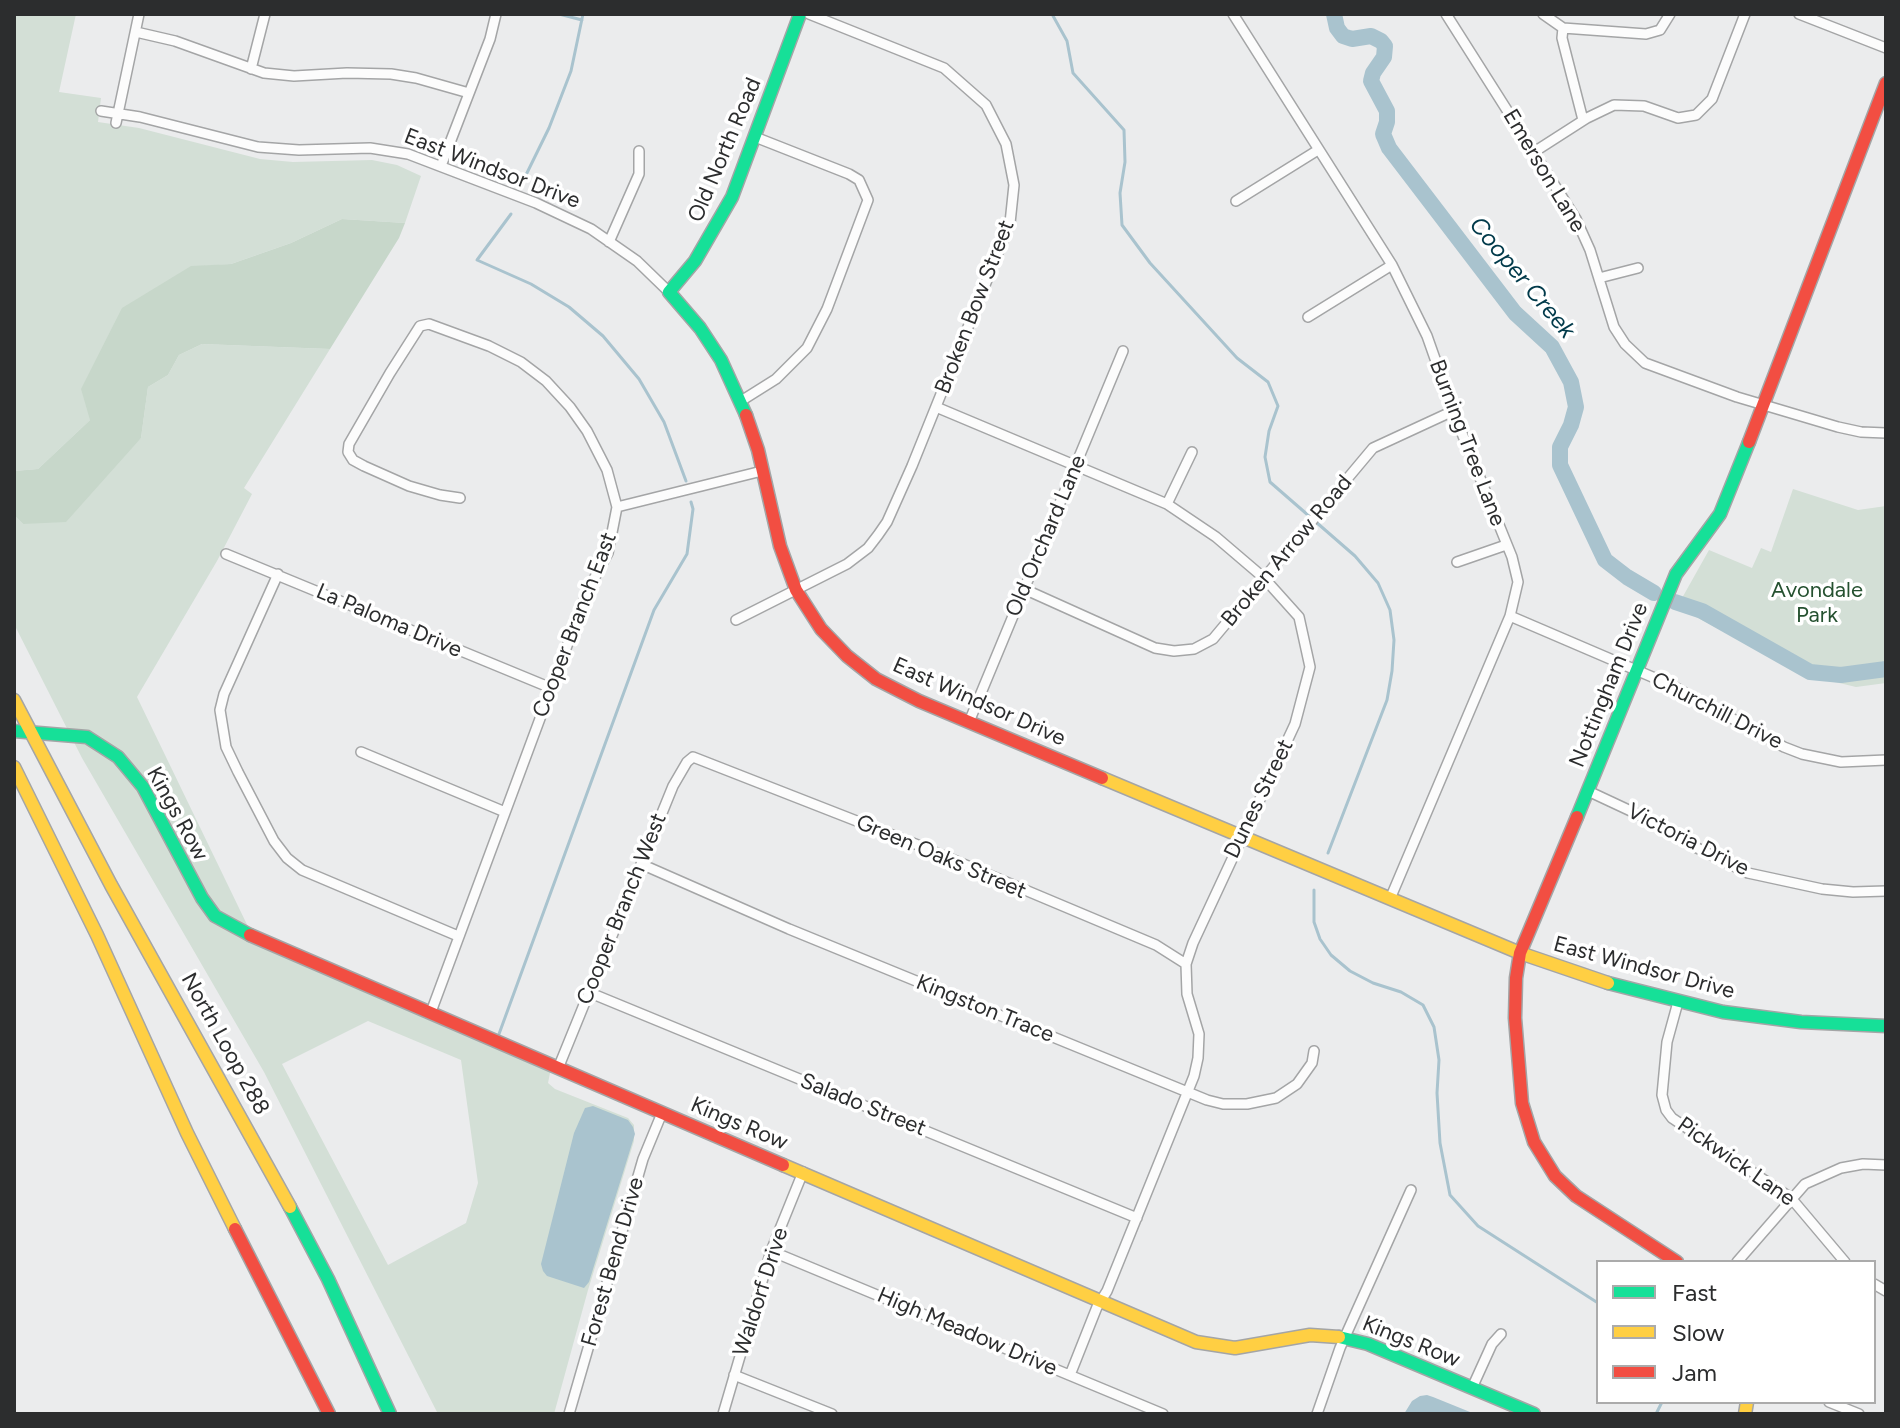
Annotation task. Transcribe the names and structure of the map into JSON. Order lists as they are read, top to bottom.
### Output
{
  "streets": {
    "main road": [
      "Old North Road",
      "East Windsor Drive",
      "Nottingham Drive",
      "Kings Row",
      "North Loop 288"
    ],
    "street": [
      "Emerson Lane",
      "Broken Bow Street",
      "Burning Tree Lane",
      "Old Orchard Lane",
      "Broken Arrow Road",
      "La Paloma Drive",
      "Cooper Branch East",
      "Churchill Drive",
      "Dunes Street",
      "Victoria Drive",
      "Green Oaks Street",
      "Cooper Branch West",
      "Kingston Trace",
      "Salado Street",
      "Pickwick Lane",
      "Forest Bend Drive",
      "Waldorf Drive",
      "High Meadow Drive"
    ]
  },
  "crossings": [
    ["Old North Road", "East Windsor Drive"],
    ["East Windsor Drive", "Broken Bow Street"],
    ["East Windsor Drive", "Burning Tree Lane"],
    ["East Windsor Drive", "Old Orchard Lane"],
    ["East Windsor Drive", "Nottingham Drive"],
    ["East Windsor Drive", "Dunes Street"],
    ["East Windsor Drive", "Pickwick Lane"],
    ["Emerson Lane", "Nottingham Drive"],
    ["Broken Bow Street", "Dunes Street"],
    ["Burning Tree Lane", "Broken Arrow Road"],
    ["Burning Tree Lane", "Churchill Drive"],
    ["Old Orchard Lane", "Broken Arrow Road"],
    ["Old Orchard Lane", "Dunes Street"],
    ["Broken Arrow Road", "Dunes Street"],
    ["La Paloma Drive", "Cooper Branch East"],
    ["Cooper Branch East", "Kings Row"],
    ["Nottingham Drive", "Churchill Drive"],
    ["Nottingham Drive", "Victoria Drive"],
    ["Dunes Street", "Kings Row"],
    ["Dunes Street", "Green Oaks Street"],
    ["Dunes Street", "Kingston Trace"],
    ["Dunes Street", "Salado Street"],
    ["Dunes Street", "High Meadow Drive"],
    ["Kings Row", "Cooper Branch West"],
    ["Kings Row", "North Loop 288"],
    ["Kings Row", "Forest Bend Drive"],
    ["Kings Row", "Waldorf Drive"],
    ["Green Oaks Street", "Cooper Branch West"],
    ["Cooper Branch West", "Kingston Trace"],
    ["Cooper Branch West", "Salado Street"],
    ["Waldorf Drive", "High Meadow Drive"]
  ],
  "water": ["Cooper Creek"],
  "parks": ["Avondale Park"],
  "legend": ["Fast", "Slow", "Jam"]
}
